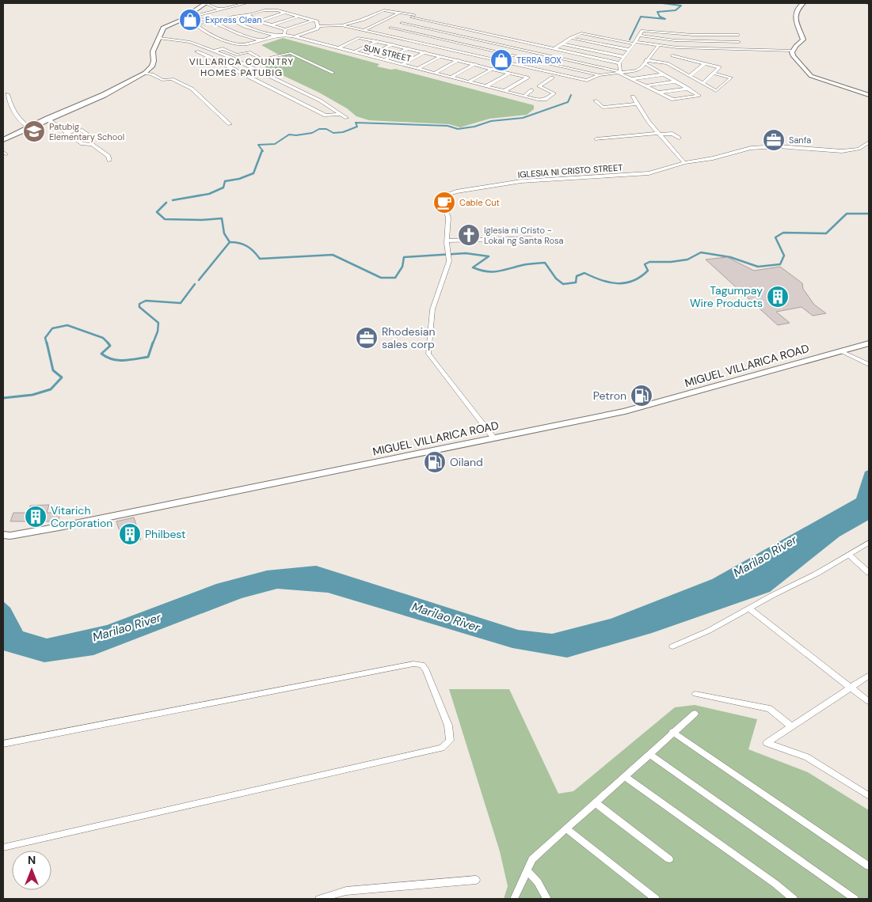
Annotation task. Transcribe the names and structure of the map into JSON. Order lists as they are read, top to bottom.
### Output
{
  "streets": {
    "main road": ["MIGUEL VILLARICA ROAD"],
    "street": ["SUN STREET", "IGLESIA NI CRISTO STREET"]
  },
  "crossings": [
    ["IGLESIA NI CRISTO STREET", "MIGUEL VILLARICA ROAD"]
  ],
  "districts": ["VILLARICA COUNTRY HOMES PATUBIG"],
  "water": ["Marilao River"],
  "places": {
    "shop": ["Express Clean", "TERRA BOX"],
    "school or university": ["Patubig Elementary School"],
    "office": ["Sanfa", "Rhodesian sales corp"],
    "cafe": ["Cable Cut"],
    "church": ["Iglesia ni Cristo - Lokal ng Santa Rosa"],
    "building": ["Tagumpay Wire Products", "Vitarich Corporation", "Philbest"],
    "fuel station": ["Petron", "Oiland"]
  },
  "north": "top"
}
